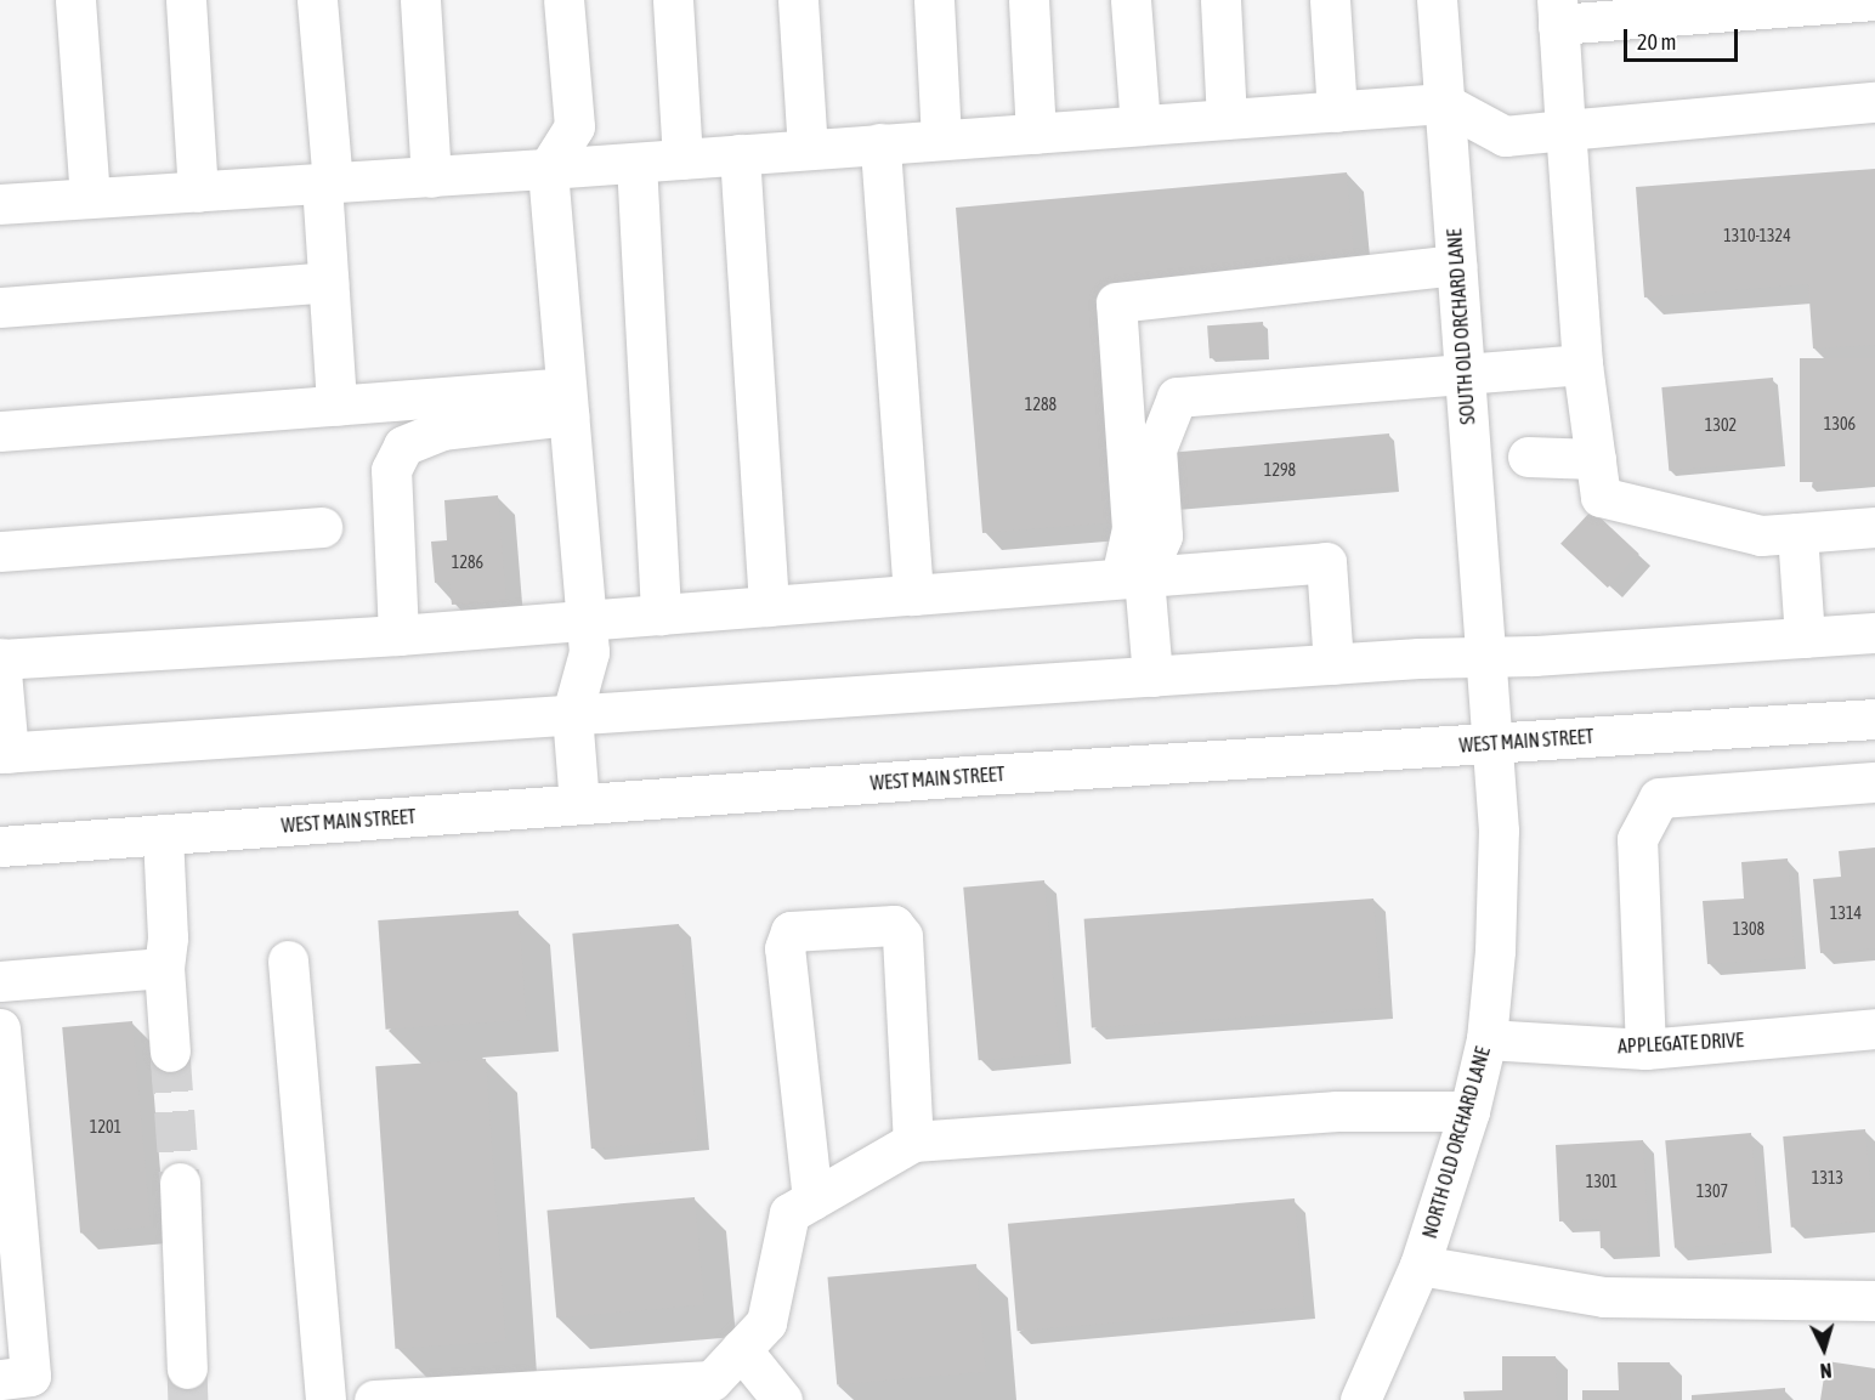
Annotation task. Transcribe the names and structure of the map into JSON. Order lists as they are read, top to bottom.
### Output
{
  "streets": {
    "main road": [
      "SOUTH OLD ORCHARD LANE",
      "WEST MAIN STREET",
      "APPLEGATE DRIVE",
      "NORTH OLD ORCHARD LANE"
    ]
  },
  "crossings": [
    ["SOUTH OLD ORCHARD LANE", "NORTH OLD ORCHARD LANE"],
    ["WEST MAIN STREET", "NORTH OLD ORCHARD LANE"],
    ["APPLEGATE DRIVE", "NORTH OLD ORCHARD LANE"]
  ],
  "house_numbers": [
    "1310-1324",
    "1288",
    "1306",
    "1302",
    "1298",
    "1286",
    "1314",
    "1308",
    "1201",
    "1313",
    "1301",
    "1307"
  ],
  "scale_bar": "20 m",
  "north": "bottom"
}
